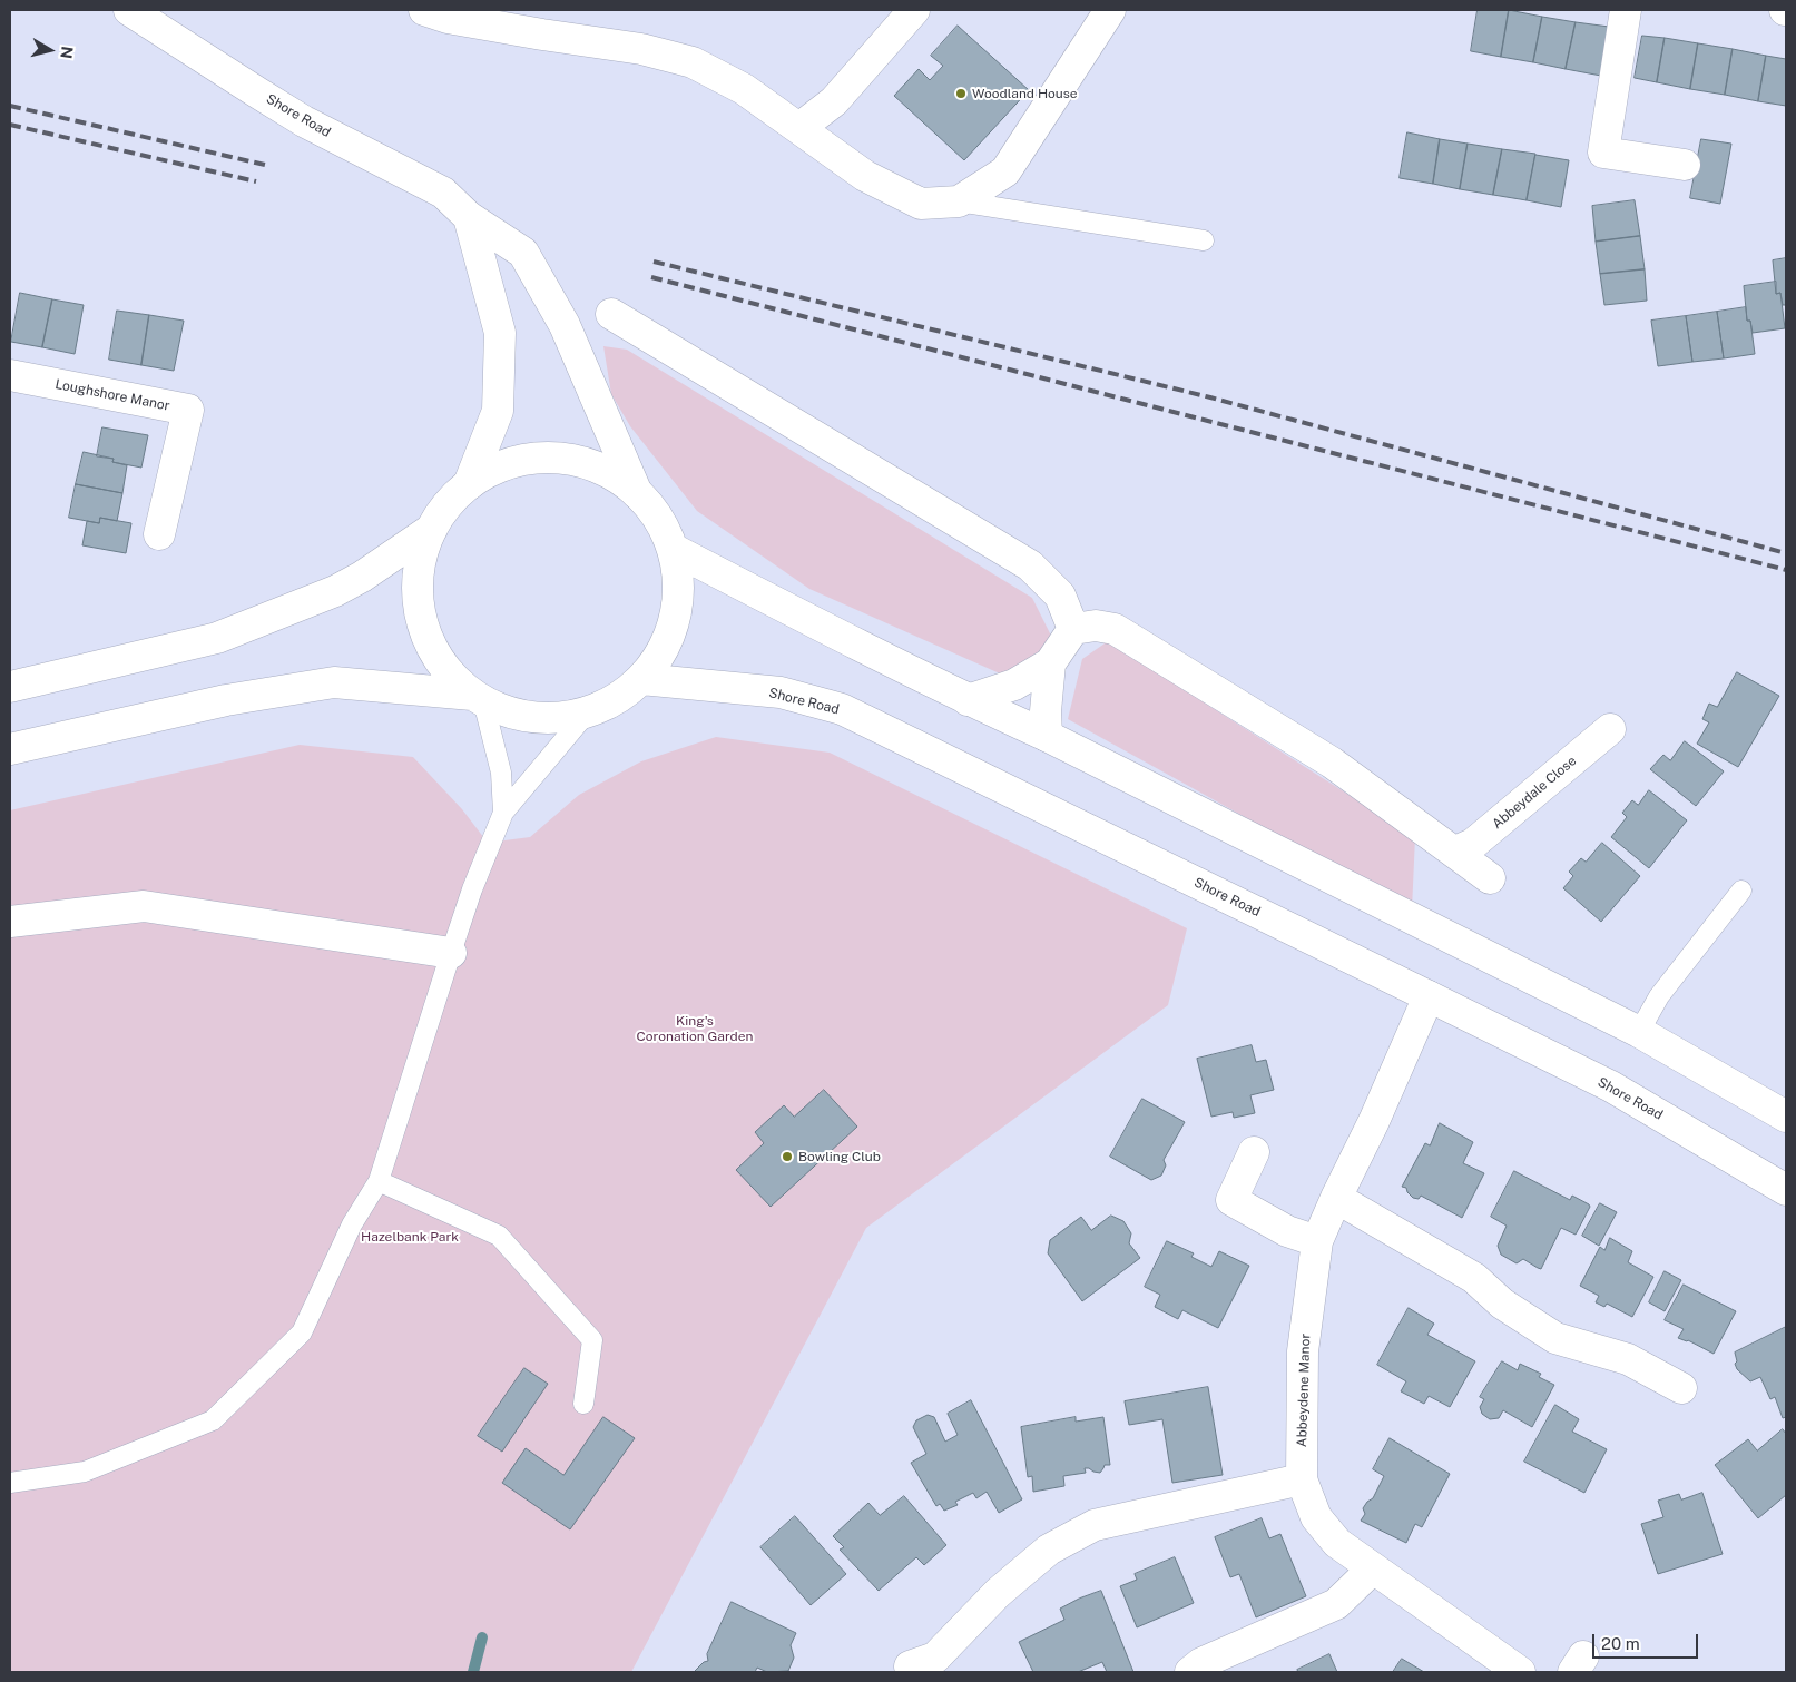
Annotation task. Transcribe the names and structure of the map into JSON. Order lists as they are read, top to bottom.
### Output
{
  "streets": {
    "main road": [
      "Shore Road",
      "Loughshore Manor",
      "Abbeydale Close",
      "Abbeydene Manor"
    ]
  },
  "crossings": [
    ["Shore Road", "Abbeydene Manor"]
  ],
  "parks": ["King's Coronation Garden", "Hazelbank Park"],
  "places": ["Woodland House", "Bowling Club"],
  "scale_bar": "20 m",
  "north": "right"
}
